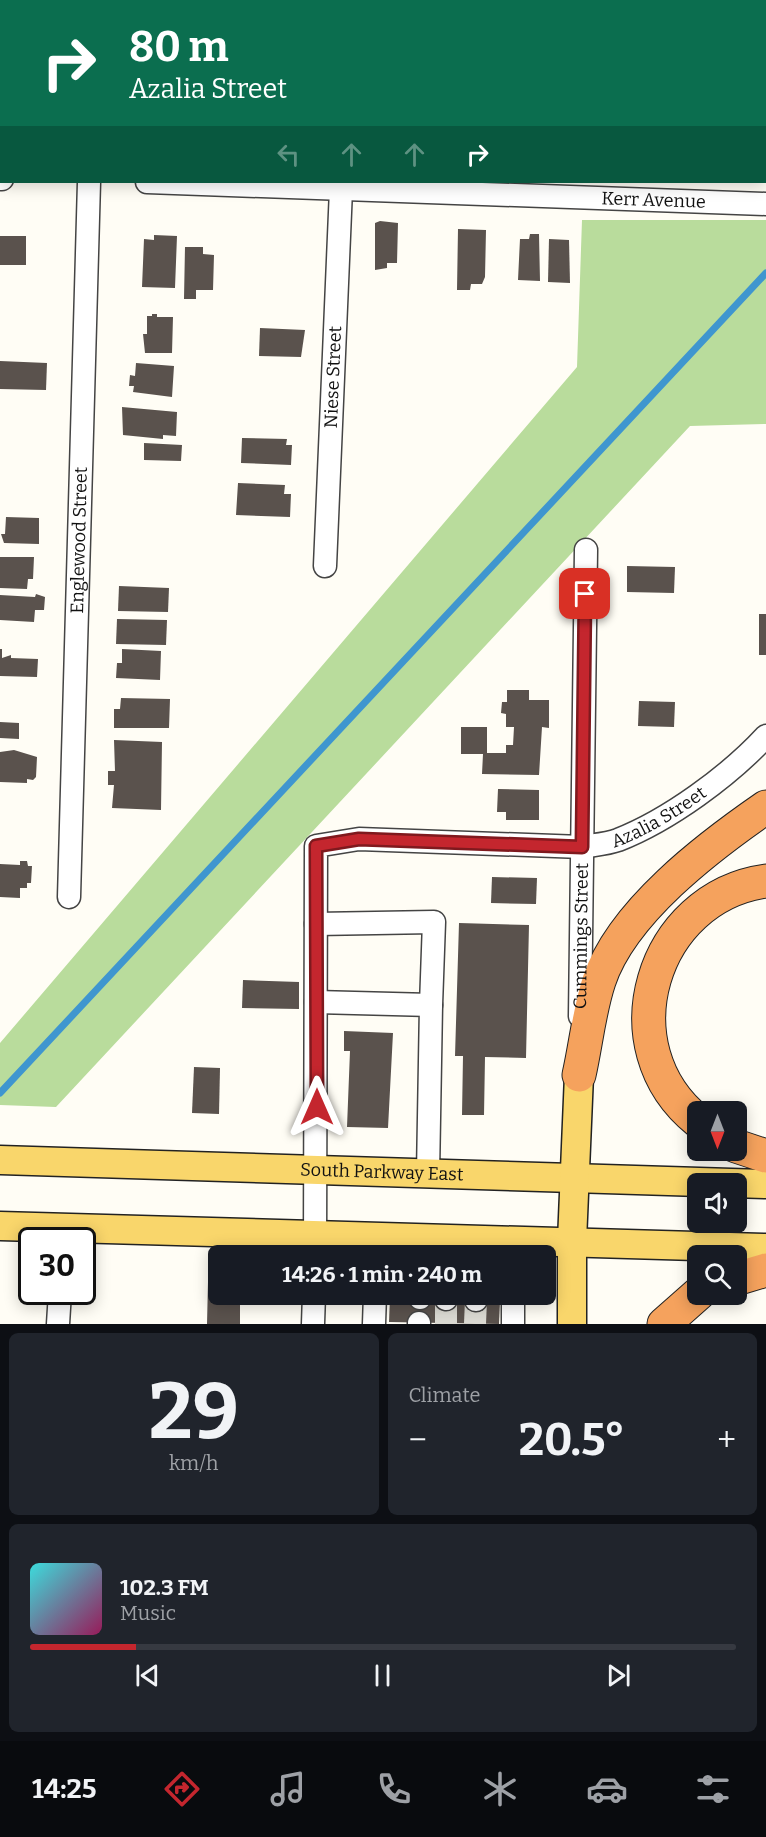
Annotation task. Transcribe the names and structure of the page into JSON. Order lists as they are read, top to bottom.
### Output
{
  "streets": {
    "main road": ["Cummings Street", "South Parkway East"],
    "street": [
      "Kerr Avenue",
      "Niese Street",
      "Englewood Street",
      "Azalia Street"
    ]
  },
  "crossings": [
    ["Kerr Avenue", "Niese Street"],
    ["Azalia Street", "Cummings Street"],
    ["Cummings Street", "South Parkway East"]
  ],
  "north": "bottom",
  "page": {
    "turn": ["80 m", "Azalia Street"],
    "limit": "30",
    "trip": "14:26 · 1 min · 240 m",
    "tile": [
      ["29", "km/h"],
      "Climate"
    ],
    "heat": ["−", "20.5°", "+"],
    "song": ["102.3 FM", "Music"],
    "tabs": "14:25"
  }
}
